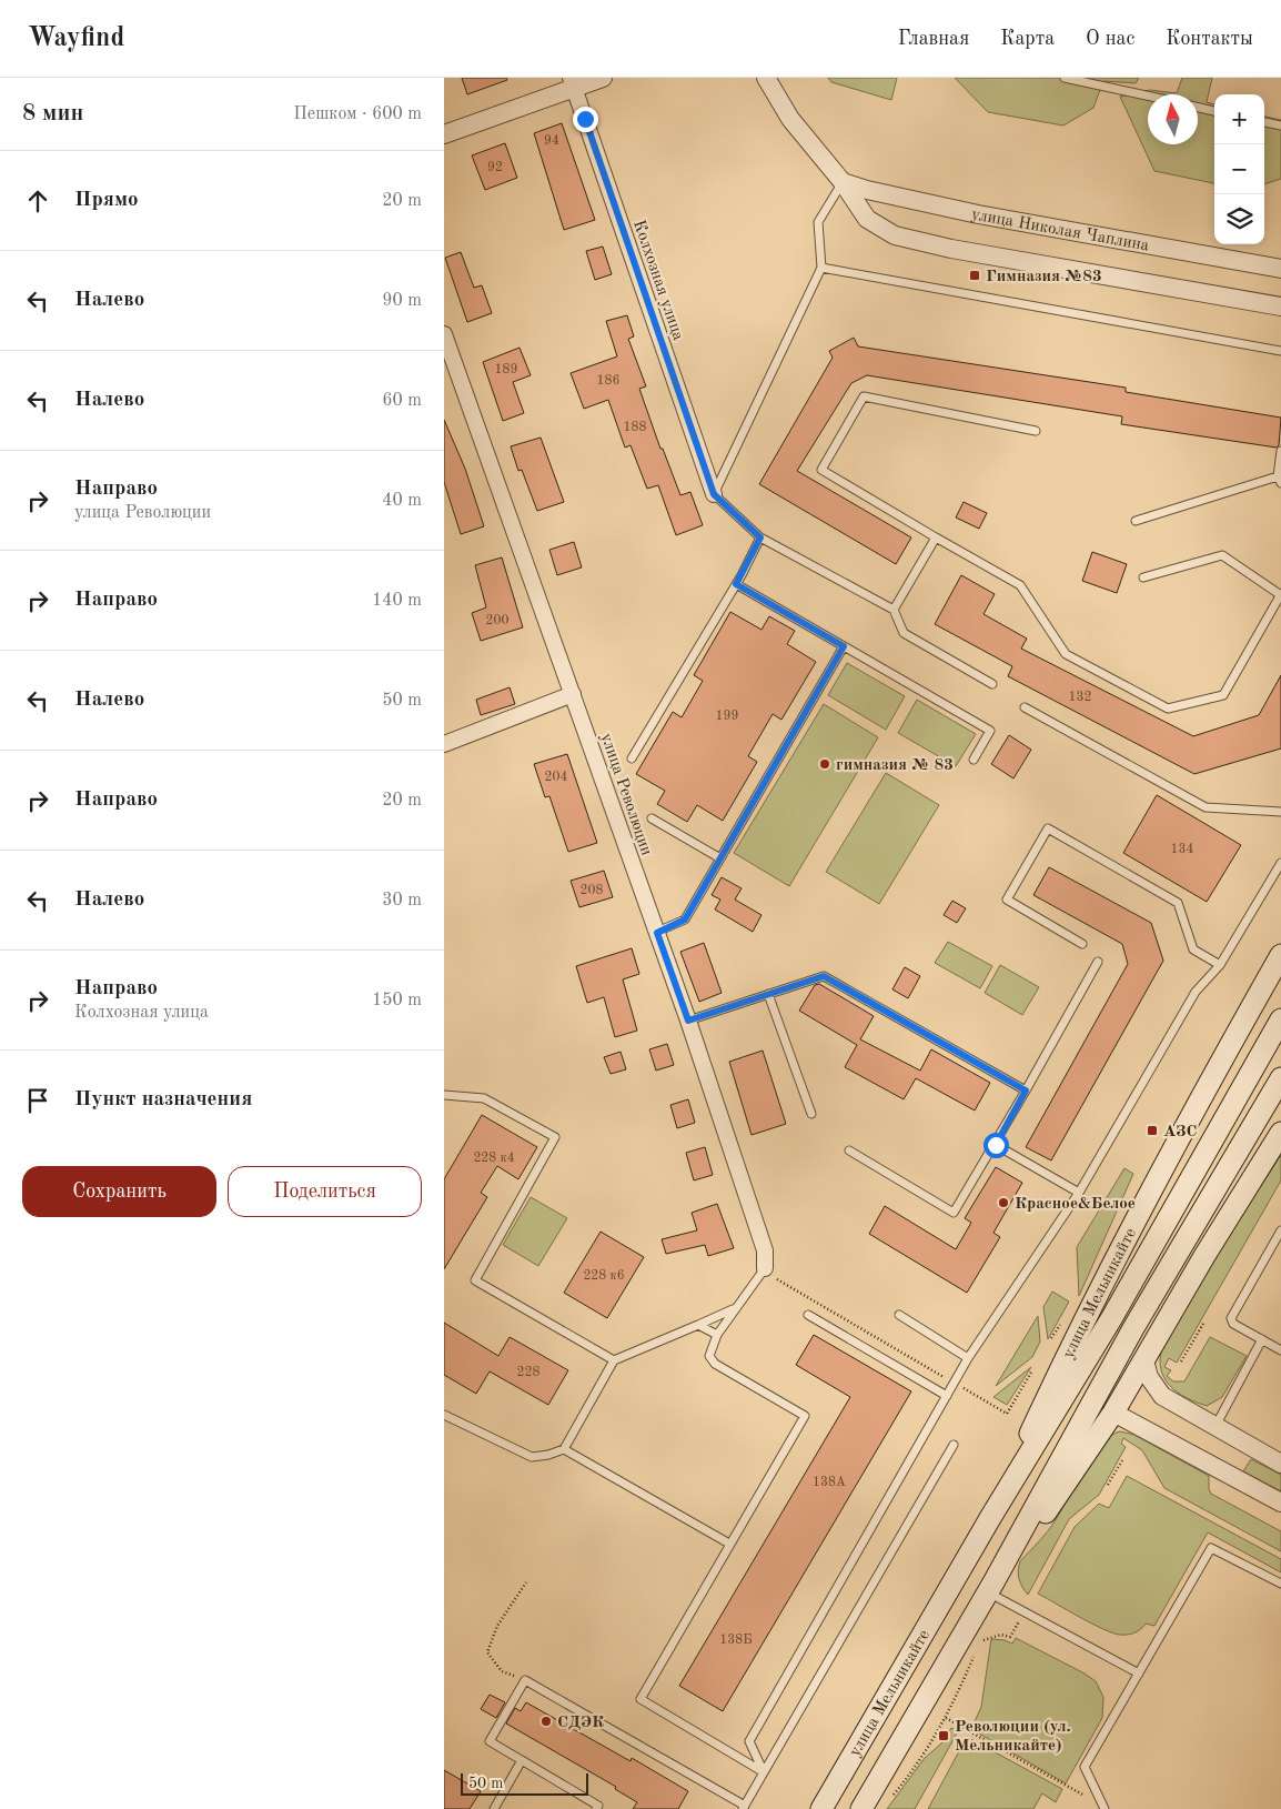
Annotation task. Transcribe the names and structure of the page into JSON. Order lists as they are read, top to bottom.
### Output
{
  "streets": {
    "main road": ["улица Мельникайте"],
    "street": ["улица Николая Чаплина", "Колхозная улица", "улица Революции"]
  },
  "places": {
    "transit": ["Гимназия №83", "АЗС", "Революции (ул. Мельникайте)"],
    "other": ["гимназия № 83", "Красное&Белое", "СДЭК"]
  },
  "house_numbers": [
    "94",
    "92",
    "189",
    "186",
    "188",
    "200",
    "132",
    "199",
    "204",
    "134",
    "208",
    "228 к4",
    "228 к6",
    "228",
    "138А",
    "138Б"
  ],
  "scale_bar": "50 m",
  "north": "top",
  "page": {
    "header": "Wayfind",
    "nav": [
      "Главная",
      "Карта",
      "О нас",
      "Контакты"
    ],
    "heading": ["8 мин", "Пешком · 600 m"],
    "map_buttons": ["+", "−"],
    "list": [
      ["Прямо", "20 m"],
      ["Налево", "90 m"],
      ["Налево", "60 m"],
      ["Направо", "улица Революции", "40 m"],
      ["Направо", "140 m"],
      ["Налево", "50 m"],
      ["Направо", "20 m"],
      ["Налево", "30 m"],
      ["Направо", "Колхозная улица", "150 m"],
      "Пункт назначения"
    ],
    "buttons": ["Сохранить", "Поделиться"],
    "scale": "50 m"
  }
}
